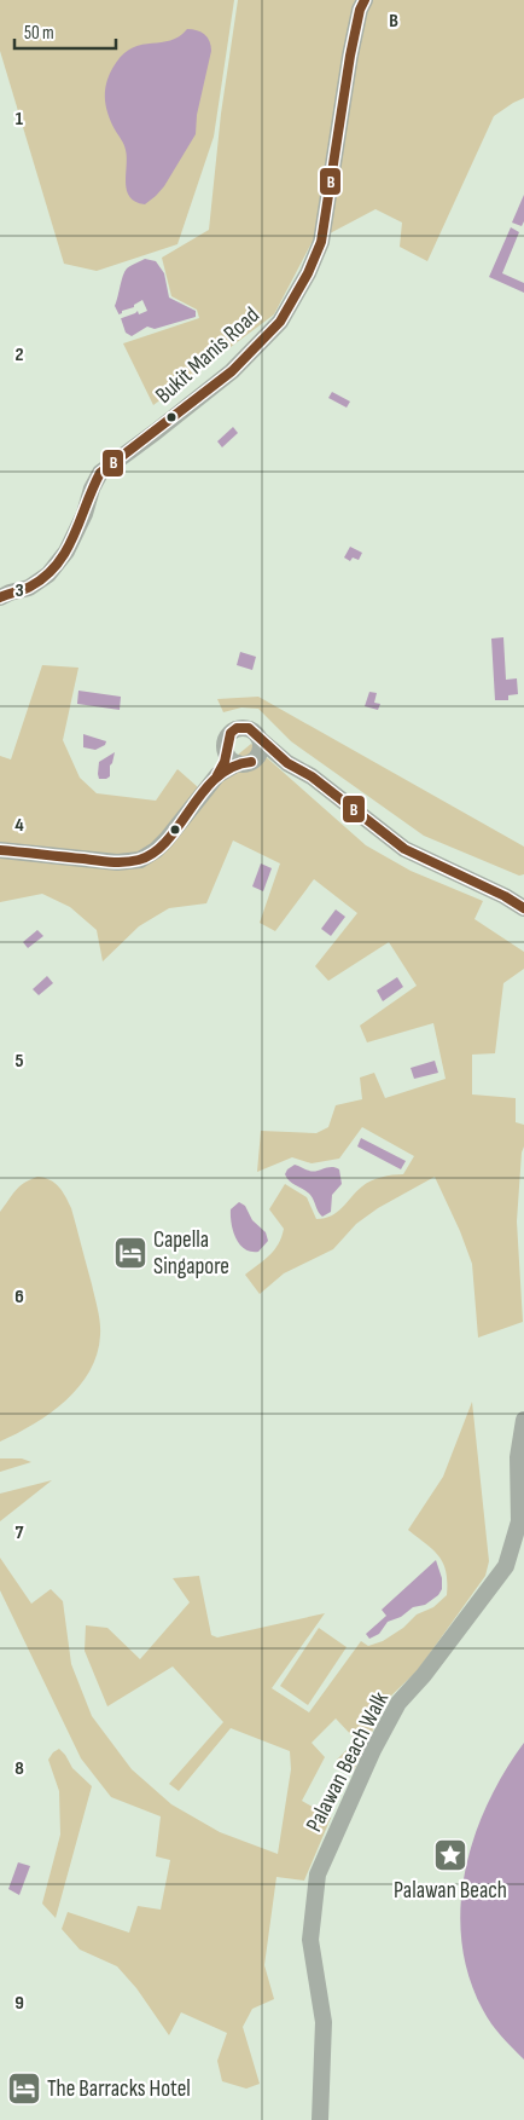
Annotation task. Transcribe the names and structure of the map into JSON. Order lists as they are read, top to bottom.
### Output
{
  "streets": {
    "street": ["Bukit Manis Road", "Palawan Beach Walk"]
  },
  "places": {
    "hotel": ["Capella Singapore", "The Barracks Hotel"],
    "place": ["Palawan Beach"]
  },
  "lines": ["transit line B"],
  "scale_bar": "50 m",
  "grid": {
    "columns": ["B"],
    "rows": [
      "1",
      "2",
      "3",
      "4",
      "5",
      "6",
      "7",
      "8",
      "9"
    ]
  }
}
